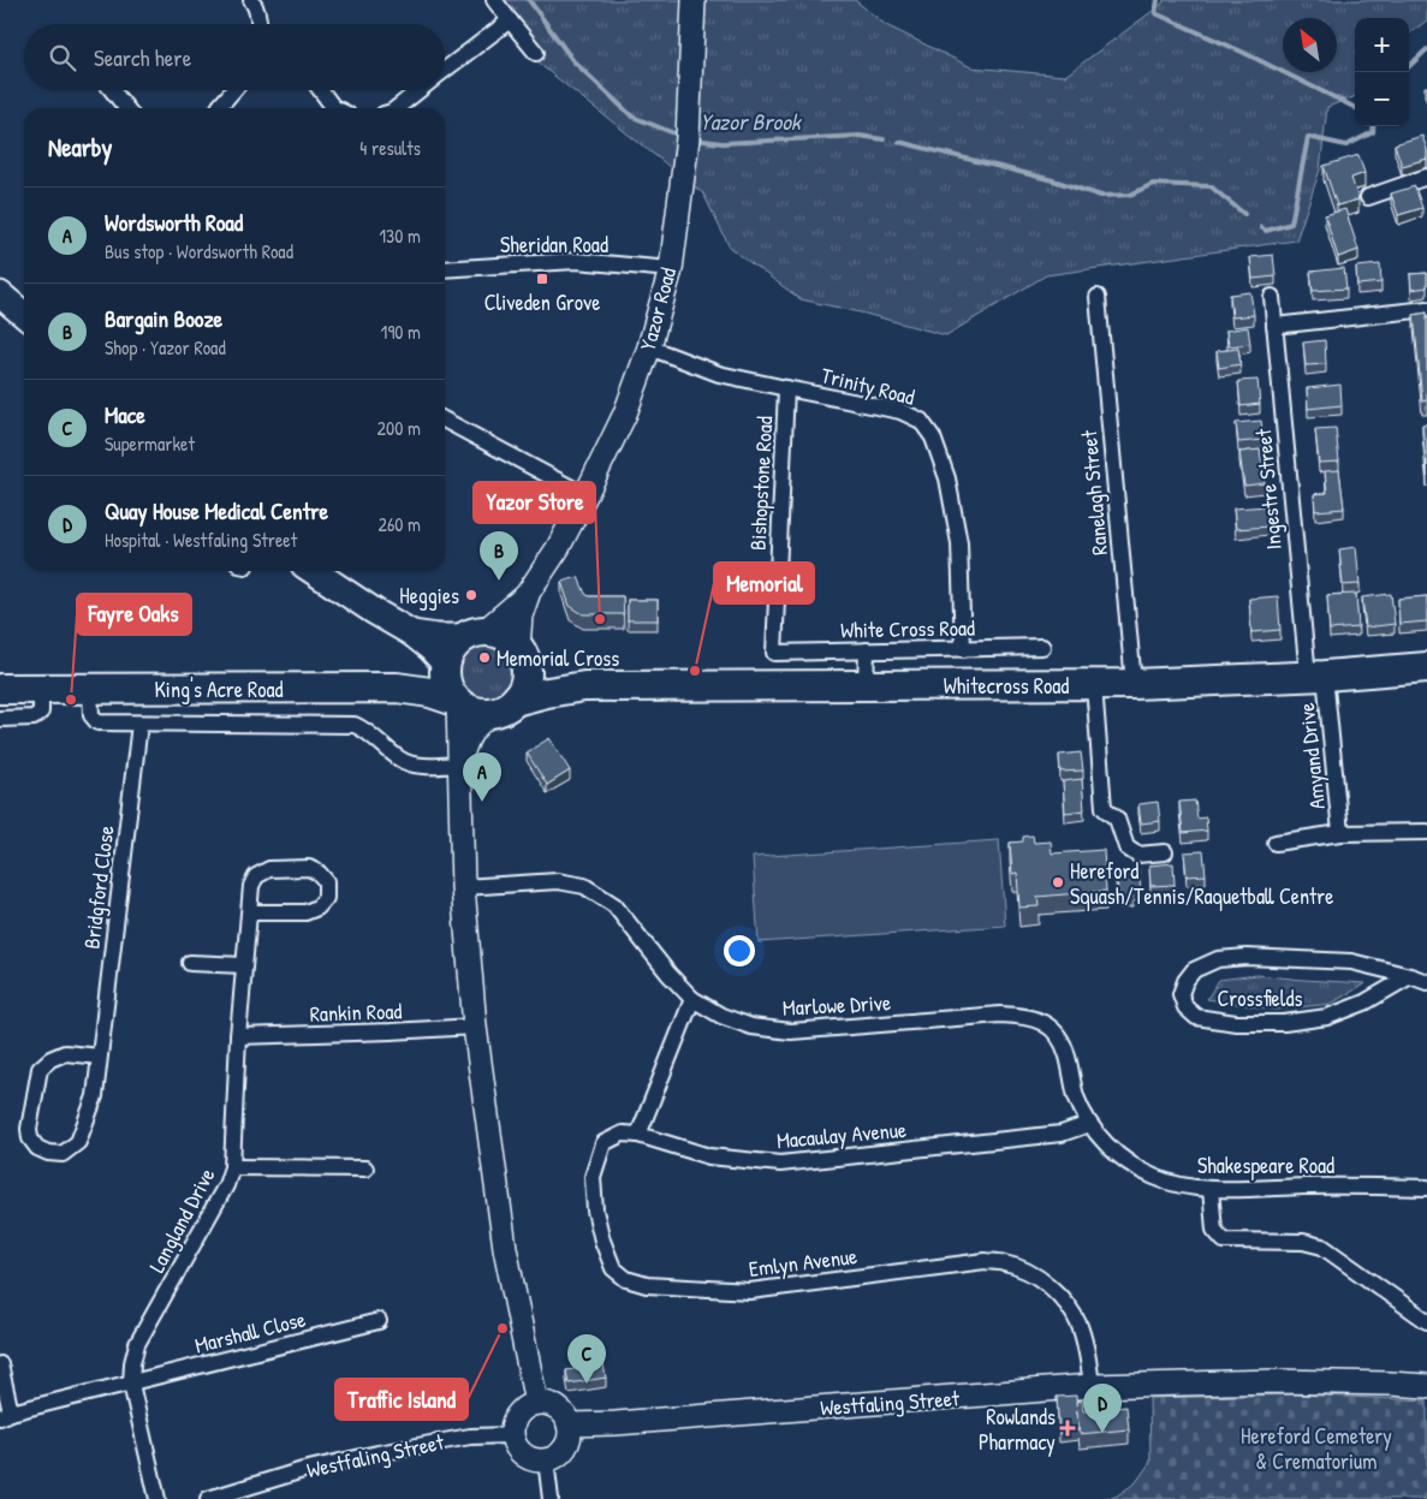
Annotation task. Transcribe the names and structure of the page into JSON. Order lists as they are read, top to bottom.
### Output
{
  "streets": {
    "highway": ["Whitecross Road", "King's Acre Road"],
    "street": [
      "Sheridan Road",
      "Yazor Road",
      "Trinity Road",
      "Bishopstone Road",
      "Ingestre Street",
      "Ranelagh Street",
      "White Cross Road",
      "Amyand Drive",
      "Bridgford Close",
      "Crossfields",
      "Marlowe Drive",
      "Rankin Road",
      "Macaulay Avenue",
      "Shakespeare Road",
      "Langland Drive",
      "Emlyn Avenue",
      "Marshall Close",
      "Westfaling Street"
    ]
  },
  "crossings": [
    ["Sheridan Road", "Yazor Road"],
    ["Yazor Road", "Trinity Road"],
    ["Yazor Road", "Whitecross Road"],
    ["Yazor Road", "King's Acre Road"],
    ["Trinity Road", "Bishopstone Road"],
    ["Trinity Road", "White Cross Road"],
    ["Bishopstone Road", "White Cross Road"],
    ["Ingestre Street", "Whitecross Road"],
    ["Ingestre Street", "Amyand Drive"],
    ["Ranelagh Street", "Whitecross Road"],
    ["Whitecross Road", "King's Acre Road"],
    ["Whitecross Road", "Amyand Drive"],
    ["Marlowe Drive", "Macaulay Avenue"],
    ["Marlowe Drive", "Shakespeare Road"],
    ["Rankin Road", "Langland Drive"],
    ["Macaulay Avenue", "Shakespeare Road"],
    ["Macaulay Avenue", "Emlyn Avenue"],
    ["Langland Drive", "Marshall Close"],
    ["Emlyn Avenue", "Westfaling Street"]
  ],
  "water": ["Yazor Brook"],
  "parks": ["Hereford Cemetery & Crematorium"],
  "places": {
    "transit": ["Cliveden Grove"],
    "other": [
      "Heggies",
      "Yazor Store",
      "Memorial Cross",
      "Memorial",
      "Fayre Oaks",
      "Hereford Squash/Tennis/Raquetball Centre",
      "Traffic Island"
    ],
    "health": ["Rowlands Pharmacy"]
  },
  "north": "top left",
  "page": {
    "map_buttons": ["+", "−"],
    "search": "Search here",
    "heading": ["Nearby", "4 results"],
    "list": [
      {
        "mark": "A",
        "name": "Wordsworth Road",
        "note": "Bus stop · Wordsworth Road",
        "value": "130 m"
      },
      {
        "mark": "B",
        "name": "Bargain Booze",
        "note": "Shop · Yazor Road",
        "value": "190 m"
      },
      {
        "mark": "C",
        "name": "Mace",
        "note": "Supermarket",
        "value": "200 m"
      },
      {
        "mark": "D",
        "name": "Quay House Medical Centre",
        "note": "Hospital · Westfaling Street",
        "value": "260 m"
      }
    ],
    "pins": [
      "B",
      "A",
      "C",
      "D"
    ]
  }
}
